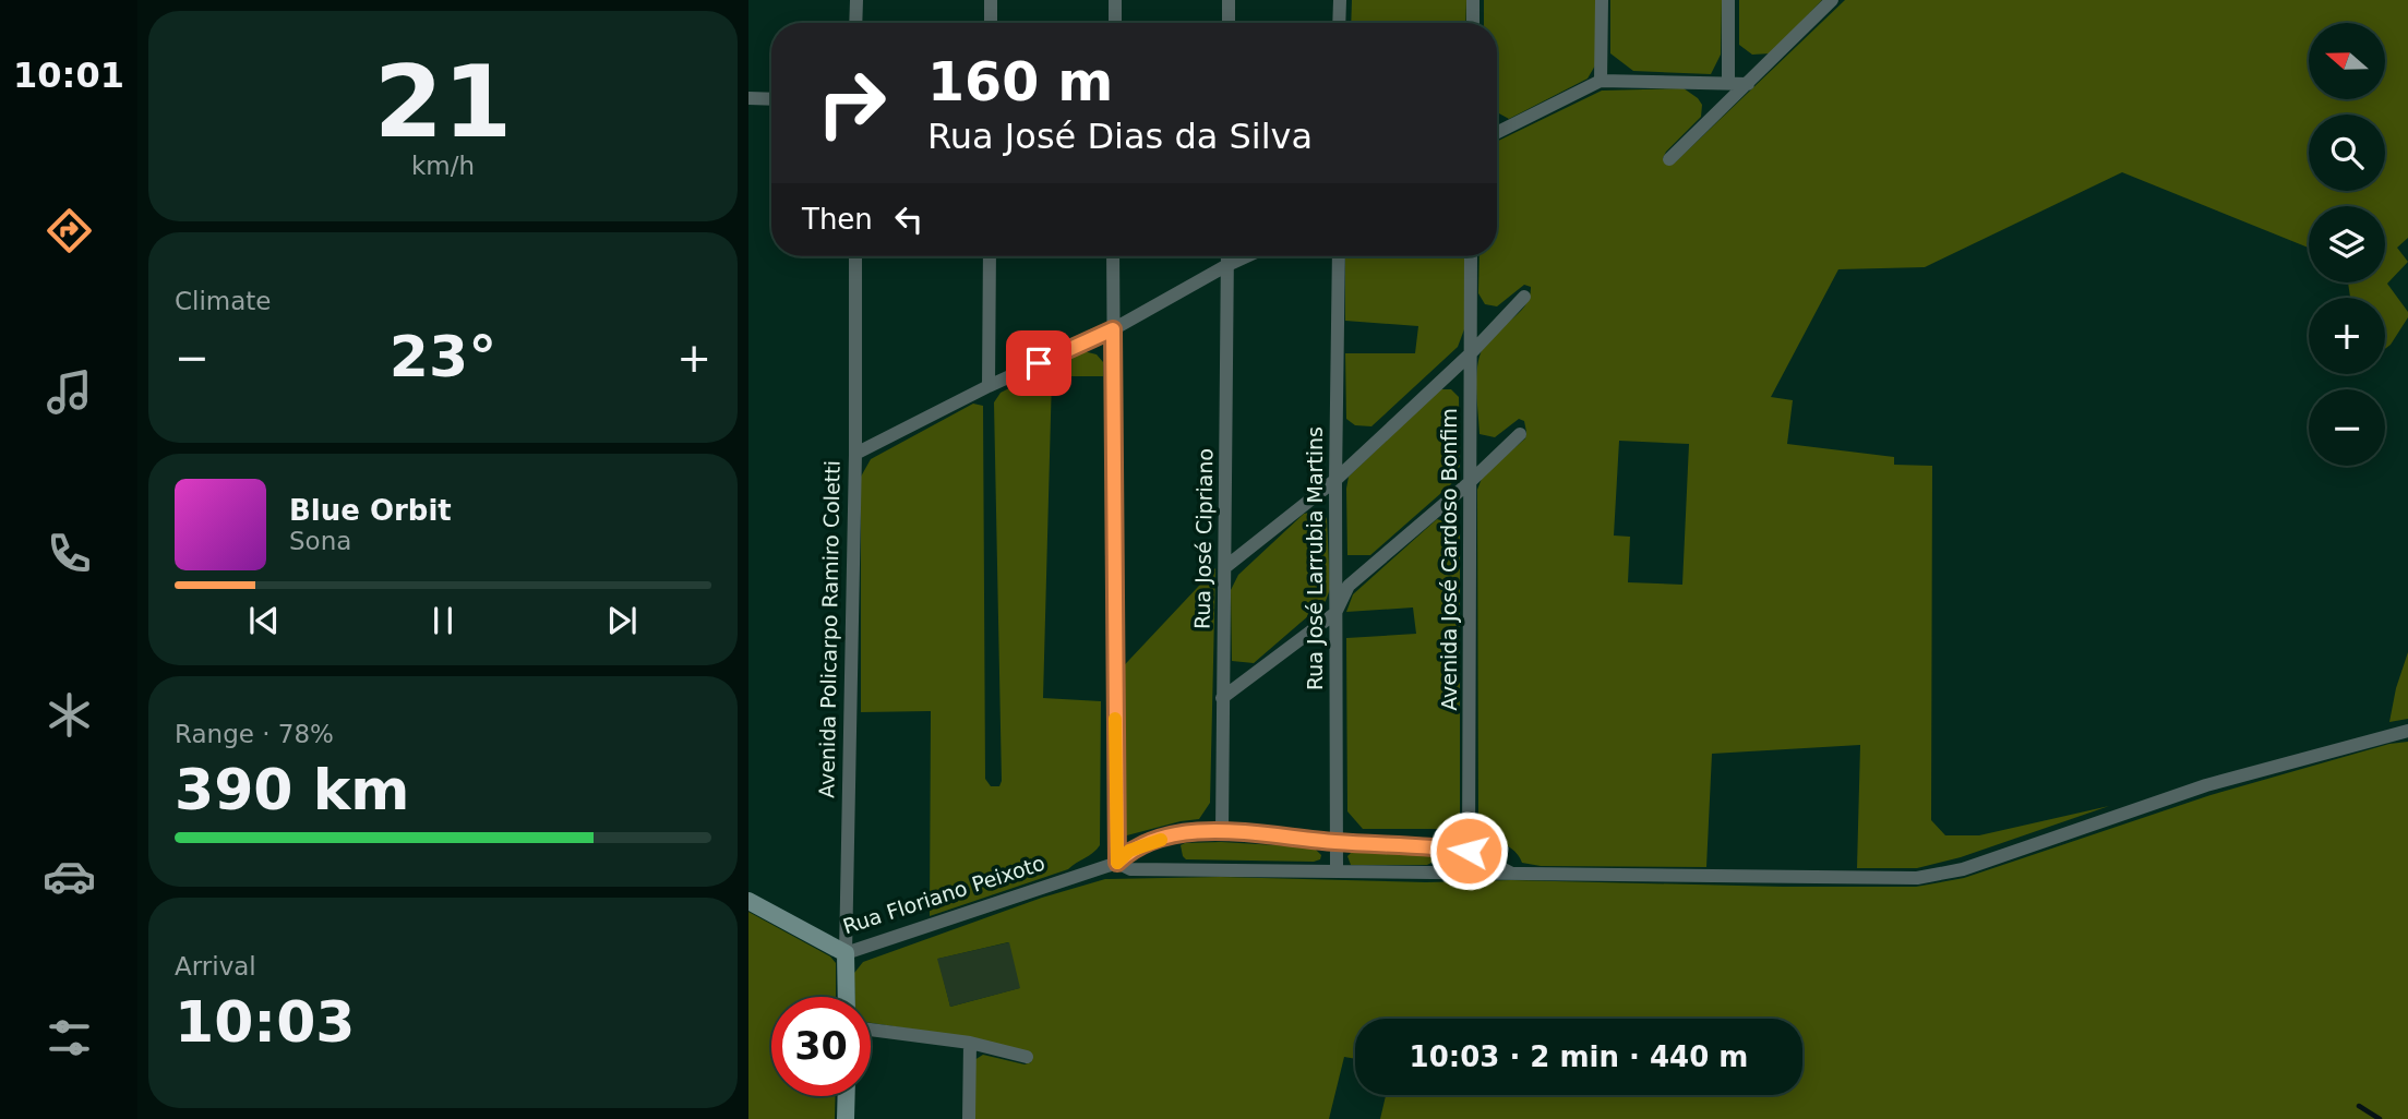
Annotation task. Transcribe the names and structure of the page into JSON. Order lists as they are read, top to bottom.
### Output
{
  "streets": {
    "street": [
      "Rua José Cipriano",
      "Rua José Larrubia Martins",
      "Avenida José Cardoso Bonfim",
      "Avenida Policarpo Ramiro Coletti",
      "Rua Floriano Peixoto"
    ]
  },
  "crossings": [
    ["Rua José Cipriano", "Rua Floriano Peixoto"],
    ["Rua José Larrubia Martins", "Rua Floriano Peixoto"],
    ["Avenida José Cardoso Bonfim", "Rua Floriano Peixoto"],
    ["Avenida Policarpo Ramiro Coletti", "Rua Floriano Peixoto"]
  ],
  "north": "left",
  "page": {
    "tabs": "10:01",
    "tile": [
      ["21", "km/h"],
      "Climate",
      ["Range · 78%", "390 km"],
      ["Arrival", "10:03"]
    ],
    "map_buttons": ["+", "−"],
    "turn": ["160 m", "Rua José Dias da Silva"],
    "then": "Then",
    "heat": ["−", "23°", "+"],
    "song": ["Blue Orbit", "Sona"],
    "limit": "30",
    "trip": "10:03 · 2 min · 440 m"
  }
}
